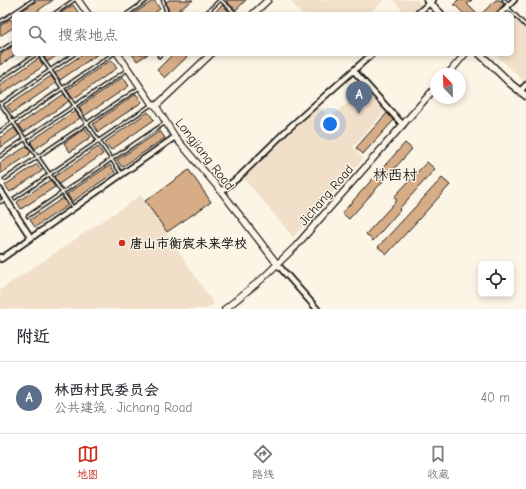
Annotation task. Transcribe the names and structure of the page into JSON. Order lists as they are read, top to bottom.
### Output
{
  "streets": {
    "street": ["Longjiang Road", "Jichang Road"]
  },
  "crossings": [
    ["Longjiang Road", "Jichang Road"]
  ],
  "districts": ["林西村"],
  "places": ["唐山市衡宸未来学校"],
  "north": "top left",
  "page": {
    "search": "搜索地点",
    "pins": "A",
    "heading": "附近",
    "list": [
      {
        "mark": "A",
        "name": "林西村民委员会",
        "note": "公共建筑 · Jichang Road",
        "value": "40 m"
      }
    ],
    "nav": ["地图", "路线", "收藏"]
  }
}
